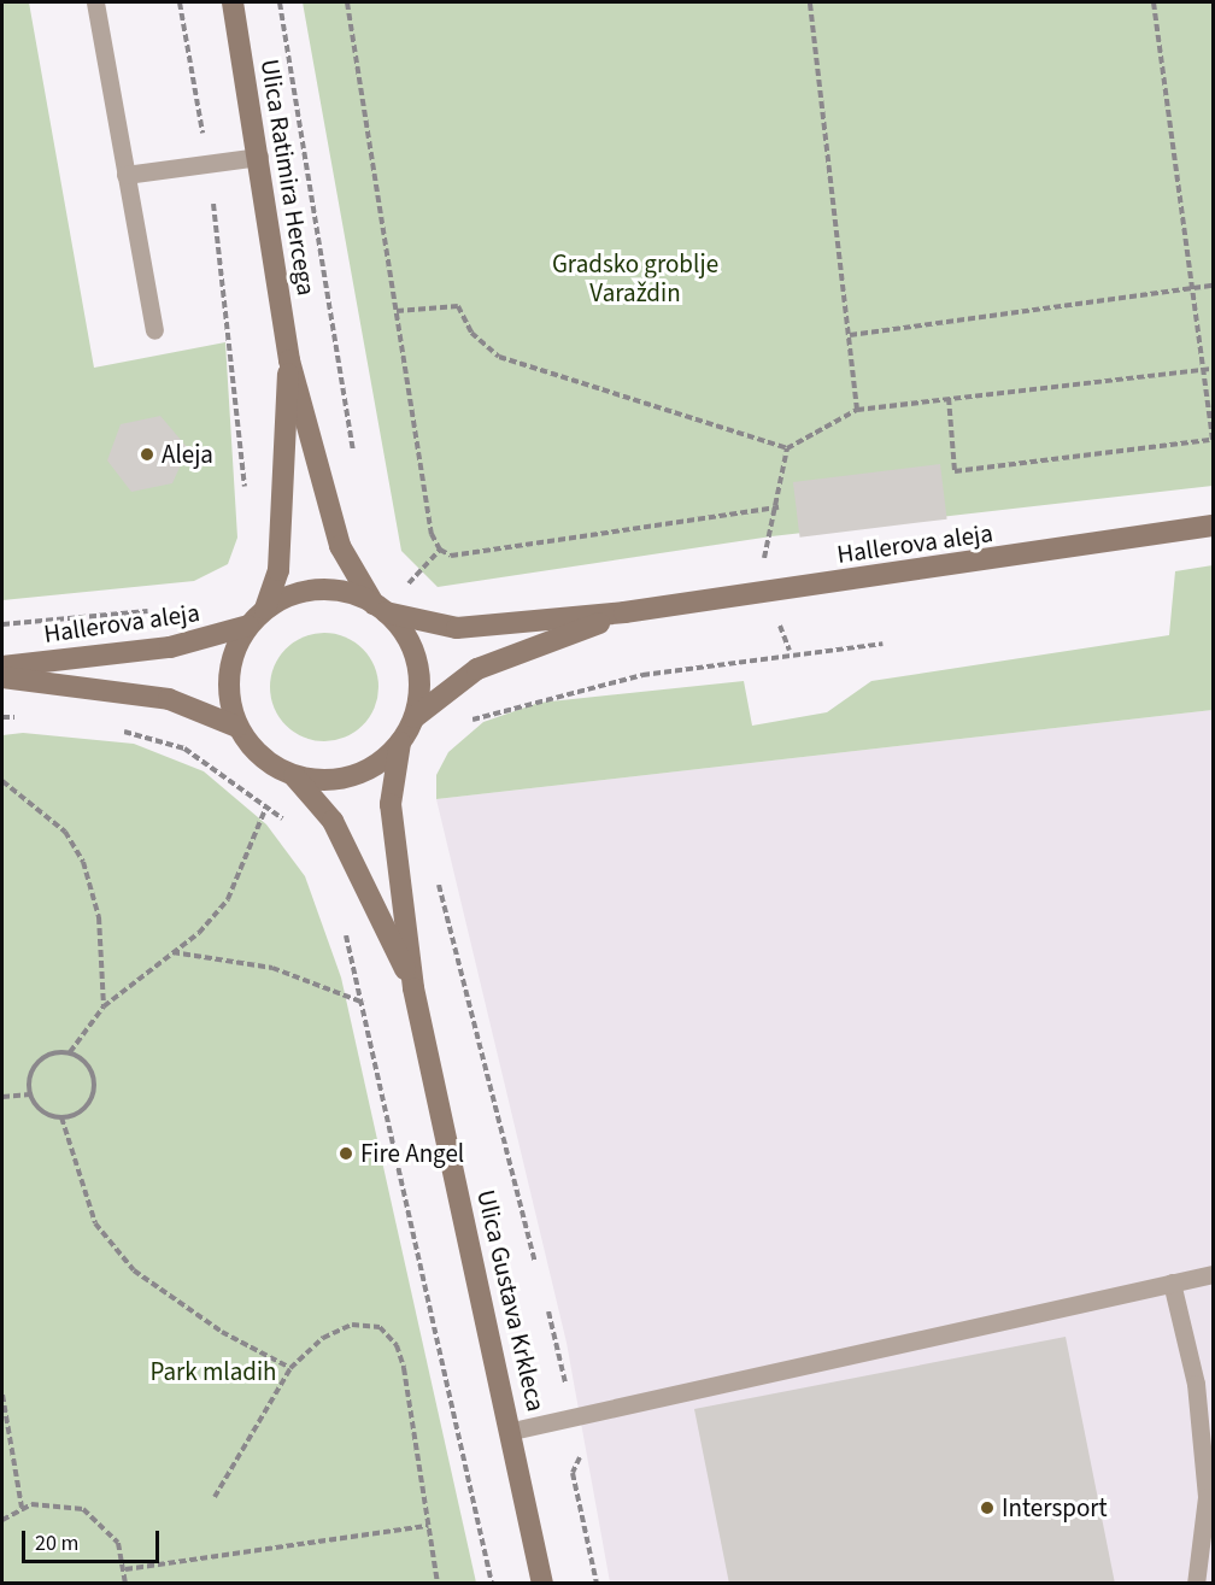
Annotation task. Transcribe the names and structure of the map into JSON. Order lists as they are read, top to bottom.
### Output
{
  "streets": {
    "main road": ["Ulica Ratimira Hercega", "Hallerova aleja", "Ulica Gustava Krkleca"]
  },
  "crossings": [
    ["Ulica Ratimira Hercega", "Hallerova aleja"],
    ["Ulica Ratimira Hercega", "Ulica Gustava Krkleca"],
    ["Hallerova aleja", "Ulica Gustava Krkleca"]
  ],
  "parks": ["Gradsko groblje Varaždin", "Park mladih"],
  "places": ["Aleja", "Fire Angel", "Intersport"],
  "scale_bar": "20 m"
}
